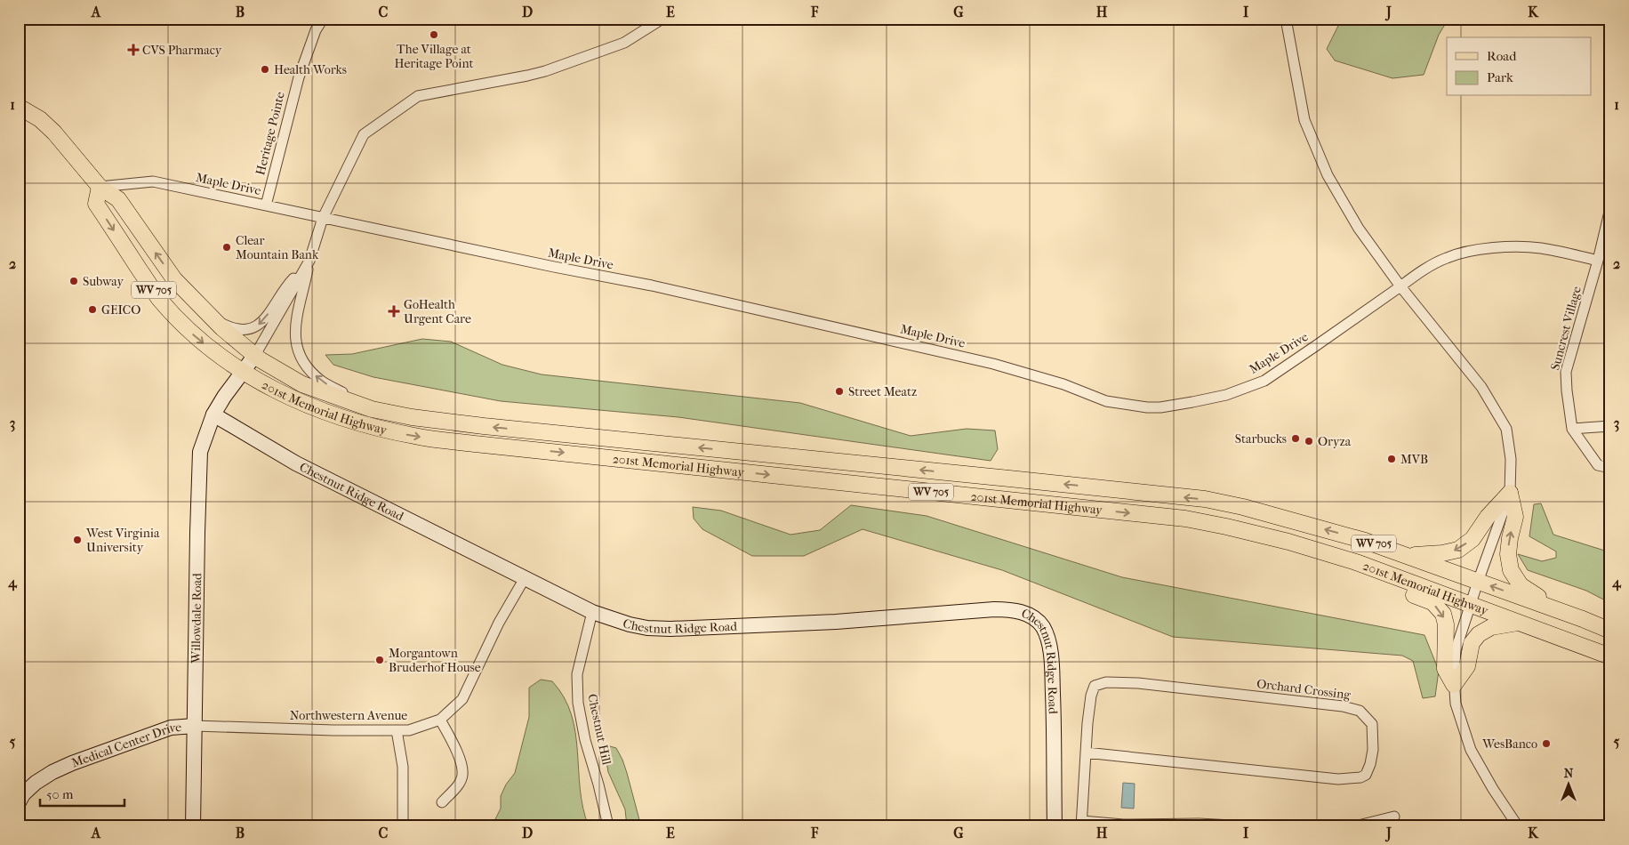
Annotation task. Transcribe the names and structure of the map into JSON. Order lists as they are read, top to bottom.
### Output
{
  "streets": {
    "main road": ["WV 705", "201st Memorial Highway"],
    "street": [
      "Heritage Pointe",
      "Maple Drive",
      "Suncrest Village",
      "Chestnut Ridge Road",
      "Willowdale Road",
      "Orchard Crossing",
      "Northwestern Avenue",
      "Chestnut Hill",
      "Medical Center Drive"
    ]
  },
  "crossings": [
    ["Heritage Pointe", "Maple Drive"],
    ["Maple Drive", "WV 705"],
    ["WV 705", "201st Memorial Highway"],
    ["Chestnut Ridge Road", "Willowdale Road"],
    ["Chestnut Ridge Road", "Northwestern Avenue"],
    ["Chestnut Ridge Road", "Chestnut Hill"],
    ["Willowdale Road", "Northwestern Avenue"],
    ["Willowdale Road", "Medical Center Drive"],
    ["Northwestern Avenue", "Medical Center Drive"]
  ],
  "places": {
    "other": [
      "The Village at Heritage Point",
      "Health Works",
      "Clear Mountain Bank",
      "Subway",
      "GEICO",
      "Street Meatz",
      "Starbucks",
      "Oryza",
      "MVB",
      "West Virginia University",
      "Morgantown Bruderhof House",
      "WesBanco"
    ],
    "health": ["CVS Pharmacy", "GoHealth Urgent Care"]
  },
  "legend": ["Road", "Park"],
  "scale_bar": "50 m",
  "north": "top",
  "grid": {
    "columns": [
      "A",
      "B",
      "C",
      "D",
      "E",
      "F",
      "G",
      "H",
      "I",
      "J",
      "K"
    ],
    "rows": [
      "1",
      "2",
      "3",
      "4",
      "5"
    ]
  }
}
